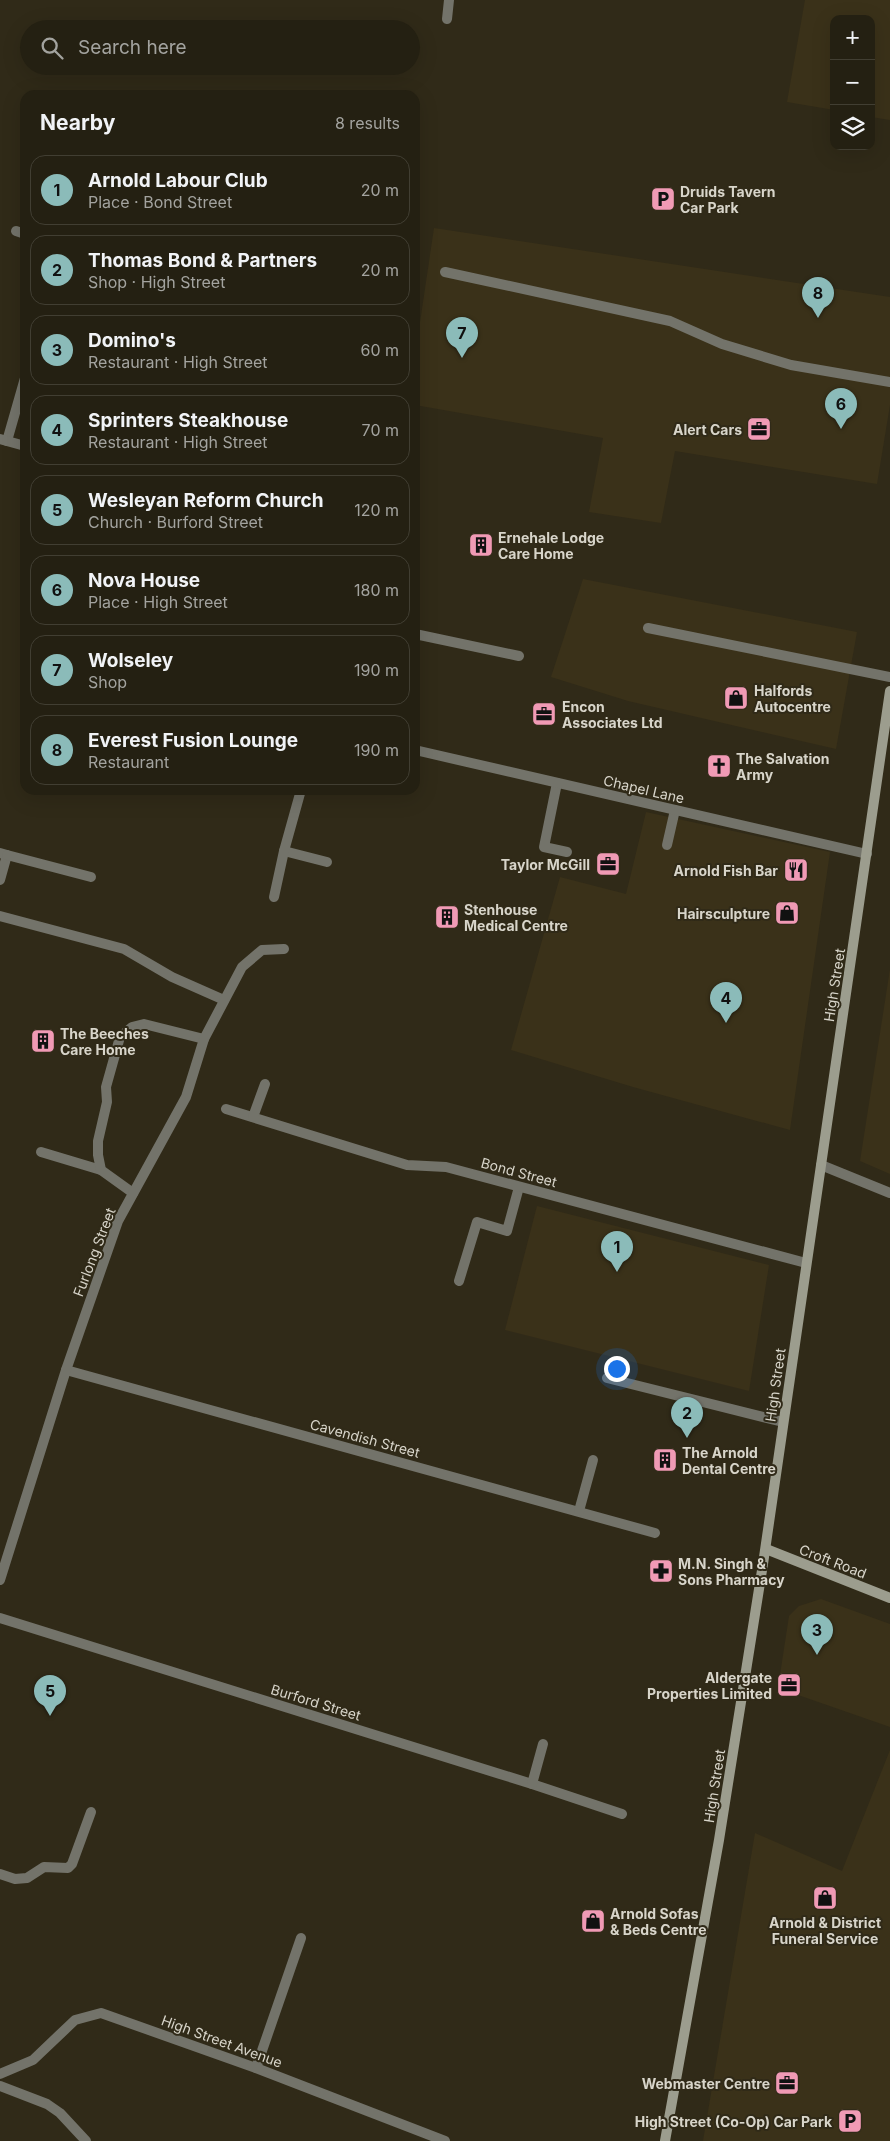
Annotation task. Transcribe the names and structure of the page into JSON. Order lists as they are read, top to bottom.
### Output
{
  "streets": {
    "street": [
      "Chapel Lane",
      "High Street",
      "Bond Street",
      "Furlong Street",
      "Cavendish Street",
      "Croft Road",
      "Burford Street",
      "High Street Avenue"
    ]
  },
  "crossings": [
    ["Chapel Lane", "High Street"],
    ["High Street", "Bond Street"],
    ["High Street", "Croft Road"],
    ["Furlong Street", "Cavendish Street"]
  ],
  "places": {
    "parking": ["Druids Tavern Car Park", "High Street (Co-Op) Car Park"],
    "office": [
      "Alert Cars",
      "Encon Associates Ltd",
      "Taylor McGill",
      "Aldergate Properties Limited",
      "Webmaster Centre"
    ],
    "building": [
      "Ernehale Lodge Care Home",
      "Stenhouse Medical Centre",
      "The Beeches Care Home",
      "The Arnold Dental Centre"
    ],
    "shop": [
      "Halfords Autocentre",
      "Hairsculpture",
      "Arnold & District Funeral Service",
      "Arnold Sofas & Beds Centre"
    ],
    "church": ["The Salvation Army"],
    "restaurant": ["Arnold Fish Bar"],
    "pharmacy": ["M.N. Singh & Sons Pharmacy"]
  },
  "page": {
    "map_buttons": ["+", "−"],
    "search": "Search here",
    "heading": ["Nearby", "8 results"],
    "list": [
      {
        "mark": "1",
        "name": "Arnold Labour Club",
        "note": "Place · Bond Street",
        "value": "20 m"
      },
      {
        "mark": "2",
        "name": "Thomas Bond & Partners",
        "note": "Shop · High Street",
        "value": "20 m"
      },
      {
        "mark": "3",
        "name": "Domino's",
        "note": "Restaurant · High Street",
        "value": "60 m"
      },
      {
        "mark": "4",
        "name": "Sprinters Steakhouse",
        "note": "Restaurant · High Street",
        "value": "70 m"
      },
      {
        "mark": "5",
        "name": "Wesleyan Reform Church",
        "note": "Church · Burford Street",
        "value": "120 m"
      },
      {
        "mark": "6",
        "name": "Nova House",
        "note": "Place · High Street",
        "value": "180 m"
      },
      {
        "mark": "7",
        "name": "Wolseley",
        "note": "Shop",
        "value": "190 m"
      },
      {
        "mark": "8",
        "name": "Everest Fusion Lounge",
        "note": "Restaurant",
        "value": "190 m"
      }
    ],
    "pins": [
      "8",
      "7",
      "6",
      "4",
      "1",
      "2",
      "3",
      "5"
    ]
  }
}
